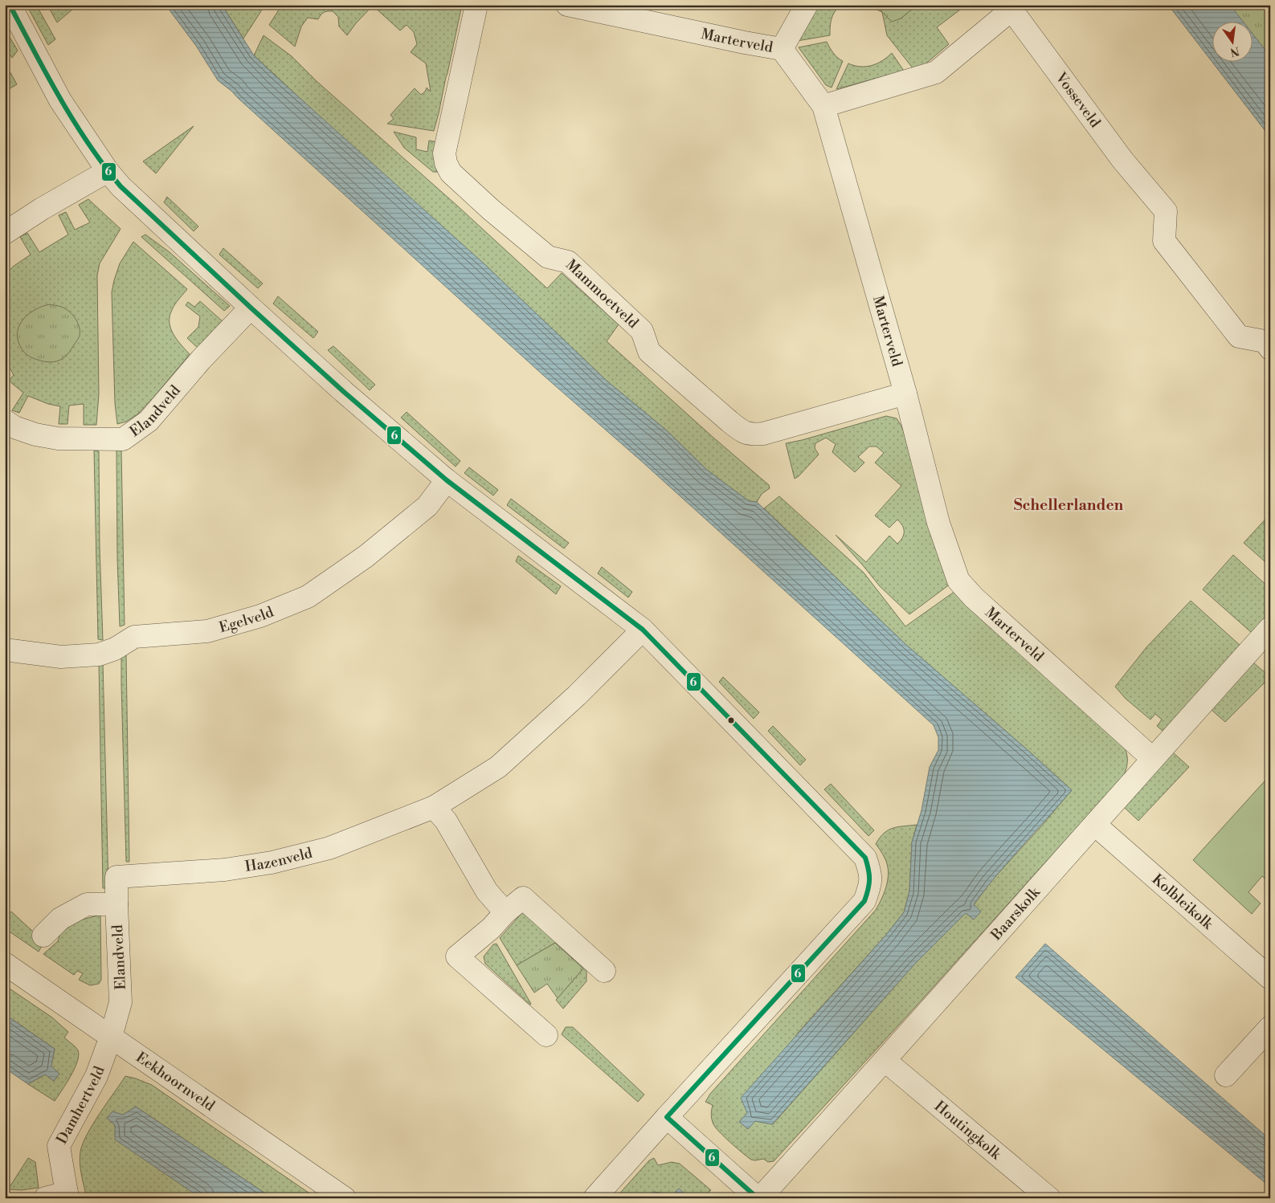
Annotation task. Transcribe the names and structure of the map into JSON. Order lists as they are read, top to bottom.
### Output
{
  "streets": {
    "street": [
      "Marterveld",
      "Vosseveld",
      "Mammoetveld",
      "Elandveld",
      "Egelveld",
      "Hazenveld",
      "Kolbleikolk",
      "Baarskolk",
      "Eekhoornveld",
      "Damhertveld",
      "Houtingkolk"
    ]
  },
  "crossings": [
    ["Marterveld", "Vosseveld"],
    ["Marterveld", "Mammoetveld"],
    ["Marterveld", "Baarskolk"],
    ["Elandveld", "Hazenveld"],
    ["Elandveld", "Eekhoornveld"],
    ["Elandveld", "Damhertveld"],
    ["Kolbleikolk", "Baarskolk"],
    ["Baarskolk", "Houtingkolk"],
    ["Eekhoornveld", "Damhertveld"]
  ],
  "districts": ["Schellerlanden"],
  "lines": ["transit line 6"],
  "north": "bottom"
}
